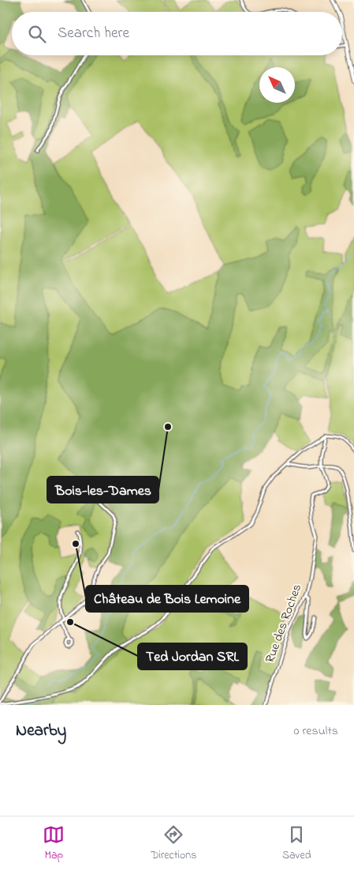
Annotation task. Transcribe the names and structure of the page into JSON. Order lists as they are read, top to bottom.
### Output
{
  "streets": {
    "street": ["Rue des Roches"]
  },
  "places": ["Bois-les-Dames", "Château de Bois Lemoine", "Ted Jordan SRL"],
  "north": "top left",
  "page": {
    "search": "Search here",
    "heading": ["Nearby", "0 results"],
    "nav": ["Map", "Directions", "Saved"]
  }
}
